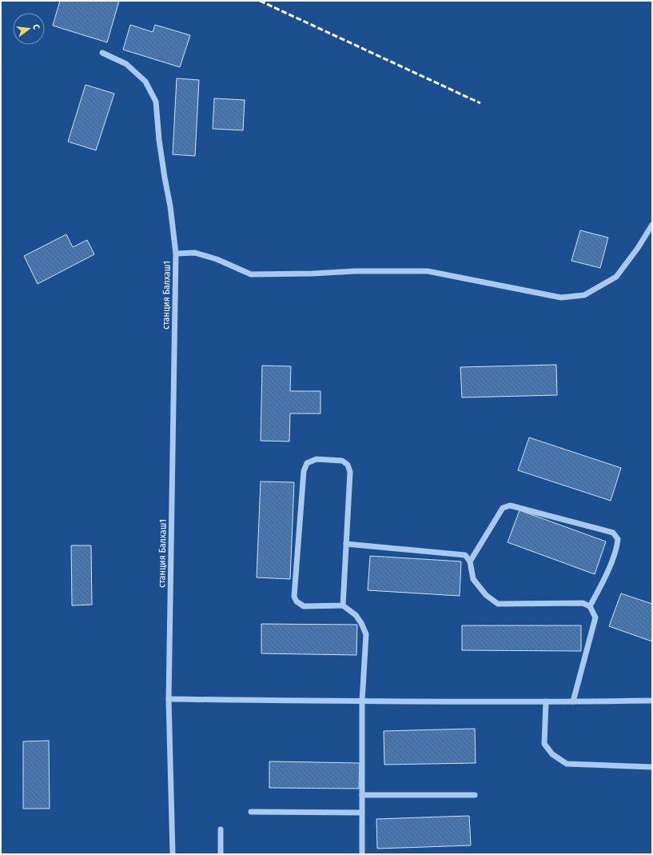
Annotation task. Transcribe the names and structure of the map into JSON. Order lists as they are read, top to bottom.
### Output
{
  "streets": {
    "street": ["станция Балхаш1"]
  },
  "north": "right"
}
